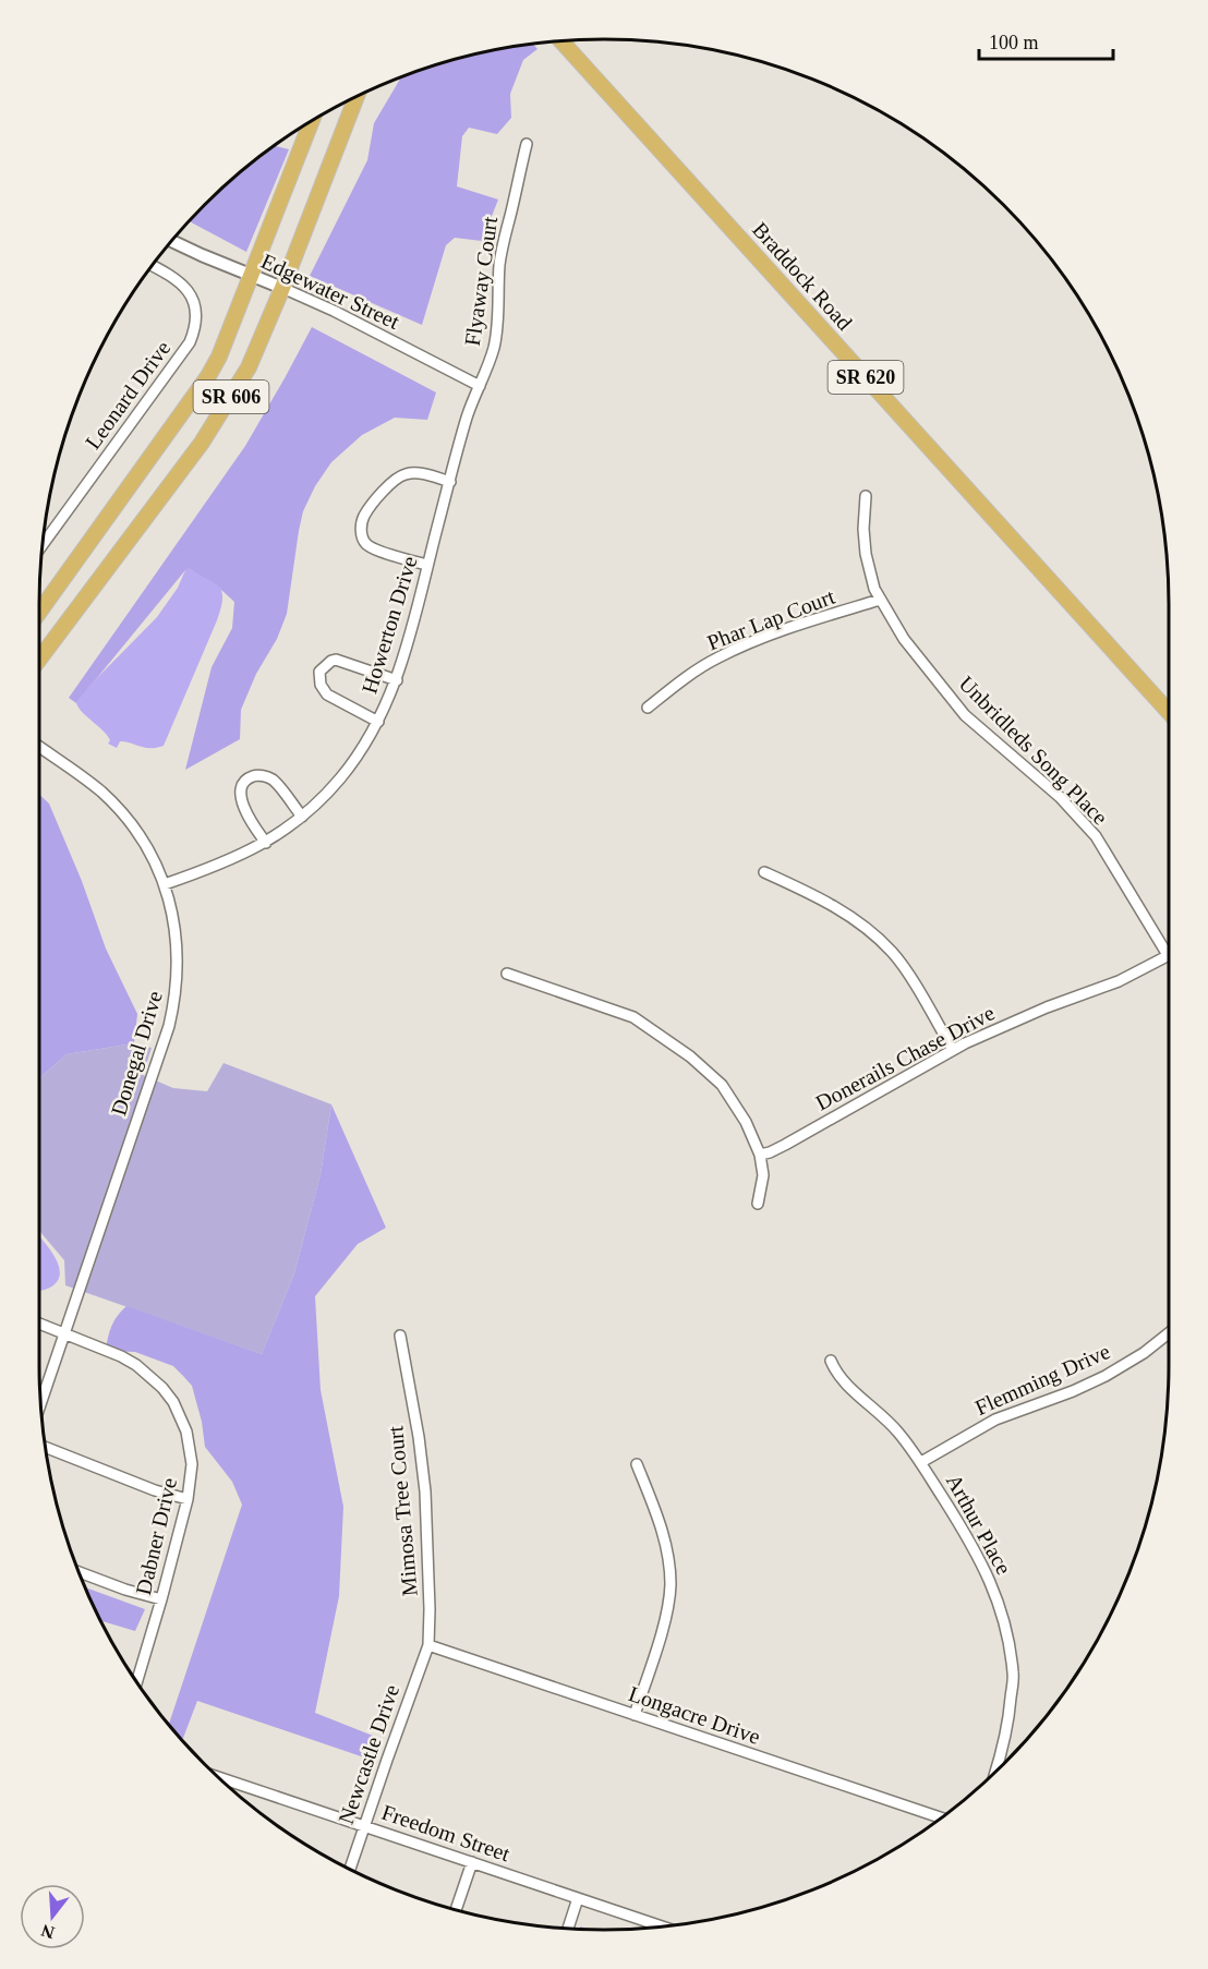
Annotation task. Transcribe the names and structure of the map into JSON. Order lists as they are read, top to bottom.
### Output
{
  "streets": {
    "main road": ["Braddock Road", "SR 620", "SR 606"],
    "street": [
      "Flyaway Court",
      "Edgewater Street",
      "Leonard Drive",
      "Phar Lap Court",
      "Howerton Drive",
      "Unbridleds Song Place",
      "Donegal Drive",
      "Donerails Chase Drive",
      "Flemming Drive",
      "Mimosa Tree Court",
      "Arthur Place",
      "Dabner Drive",
      "Longacre Drive",
      "Newcastle Drive",
      "Freedom Street"
    ]
  },
  "crossings": [
    ["Flyaway Court", "Edgewater Street"],
    ["Flyaway Court", "Howerton Drive"],
    ["Edgewater Street", "SR 606"],
    ["Edgewater Street", "Howerton Drive"],
    ["Phar Lap Court", "Unbridleds Song Place"],
    ["Howerton Drive", "Donegal Drive"],
    ["Donegal Drive", "Dabner Drive"],
    ["Flemming Drive", "Arthur Place"],
    ["Mimosa Tree Court", "Longacre Drive"],
    ["Mimosa Tree Court", "Newcastle Drive"],
    ["Longacre Drive", "Newcastle Drive"],
    ["Newcastle Drive", "Freedom Street"]
  ],
  "scale_bar": "100 m",
  "north": "bottom"
}
